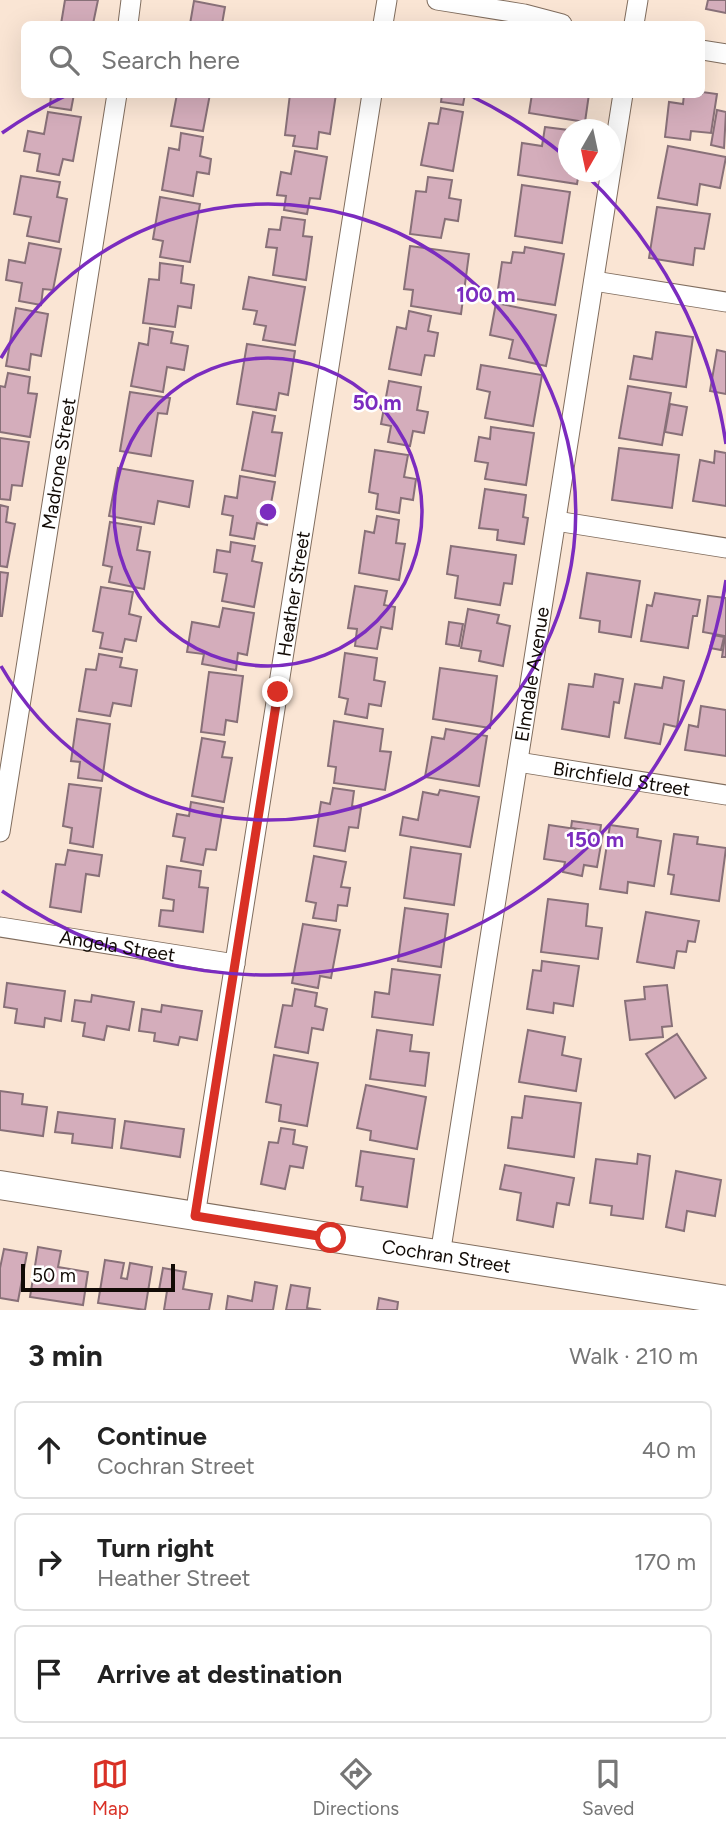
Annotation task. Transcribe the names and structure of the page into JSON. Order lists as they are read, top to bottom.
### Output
{
  "streets": {
    "main road": ["Cochran Street"],
    "street": [
      "Madrone Street",
      "Heather Street",
      "Elmdale Avenue",
      "Birchfield Street",
      "Angela Street"
    ]
  },
  "crossings": [
    ["Heather Street", "Angela Street"],
    ["Heather Street", "Cochran Street"],
    ["Elmdale Avenue", "Birchfield Street"],
    ["Elmdale Avenue", "Cochran Street"]
  ],
  "scale_bar": "50 m",
  "north": "bottom",
  "page": {
    "search": "Search here",
    "scale": "50 m",
    "heading": ["3 min", "Walk · 210 m"],
    "list": [
      ["Continue", "Cochran Street", "40 m"],
      ["Turn right", "Heather Street", "170 m"],
      "Arrive at destination"
    ],
    "nav": ["Map", "Directions", "Saved"]
  },
  "rings": ["100 m", "50 m", "150 m"]
}
